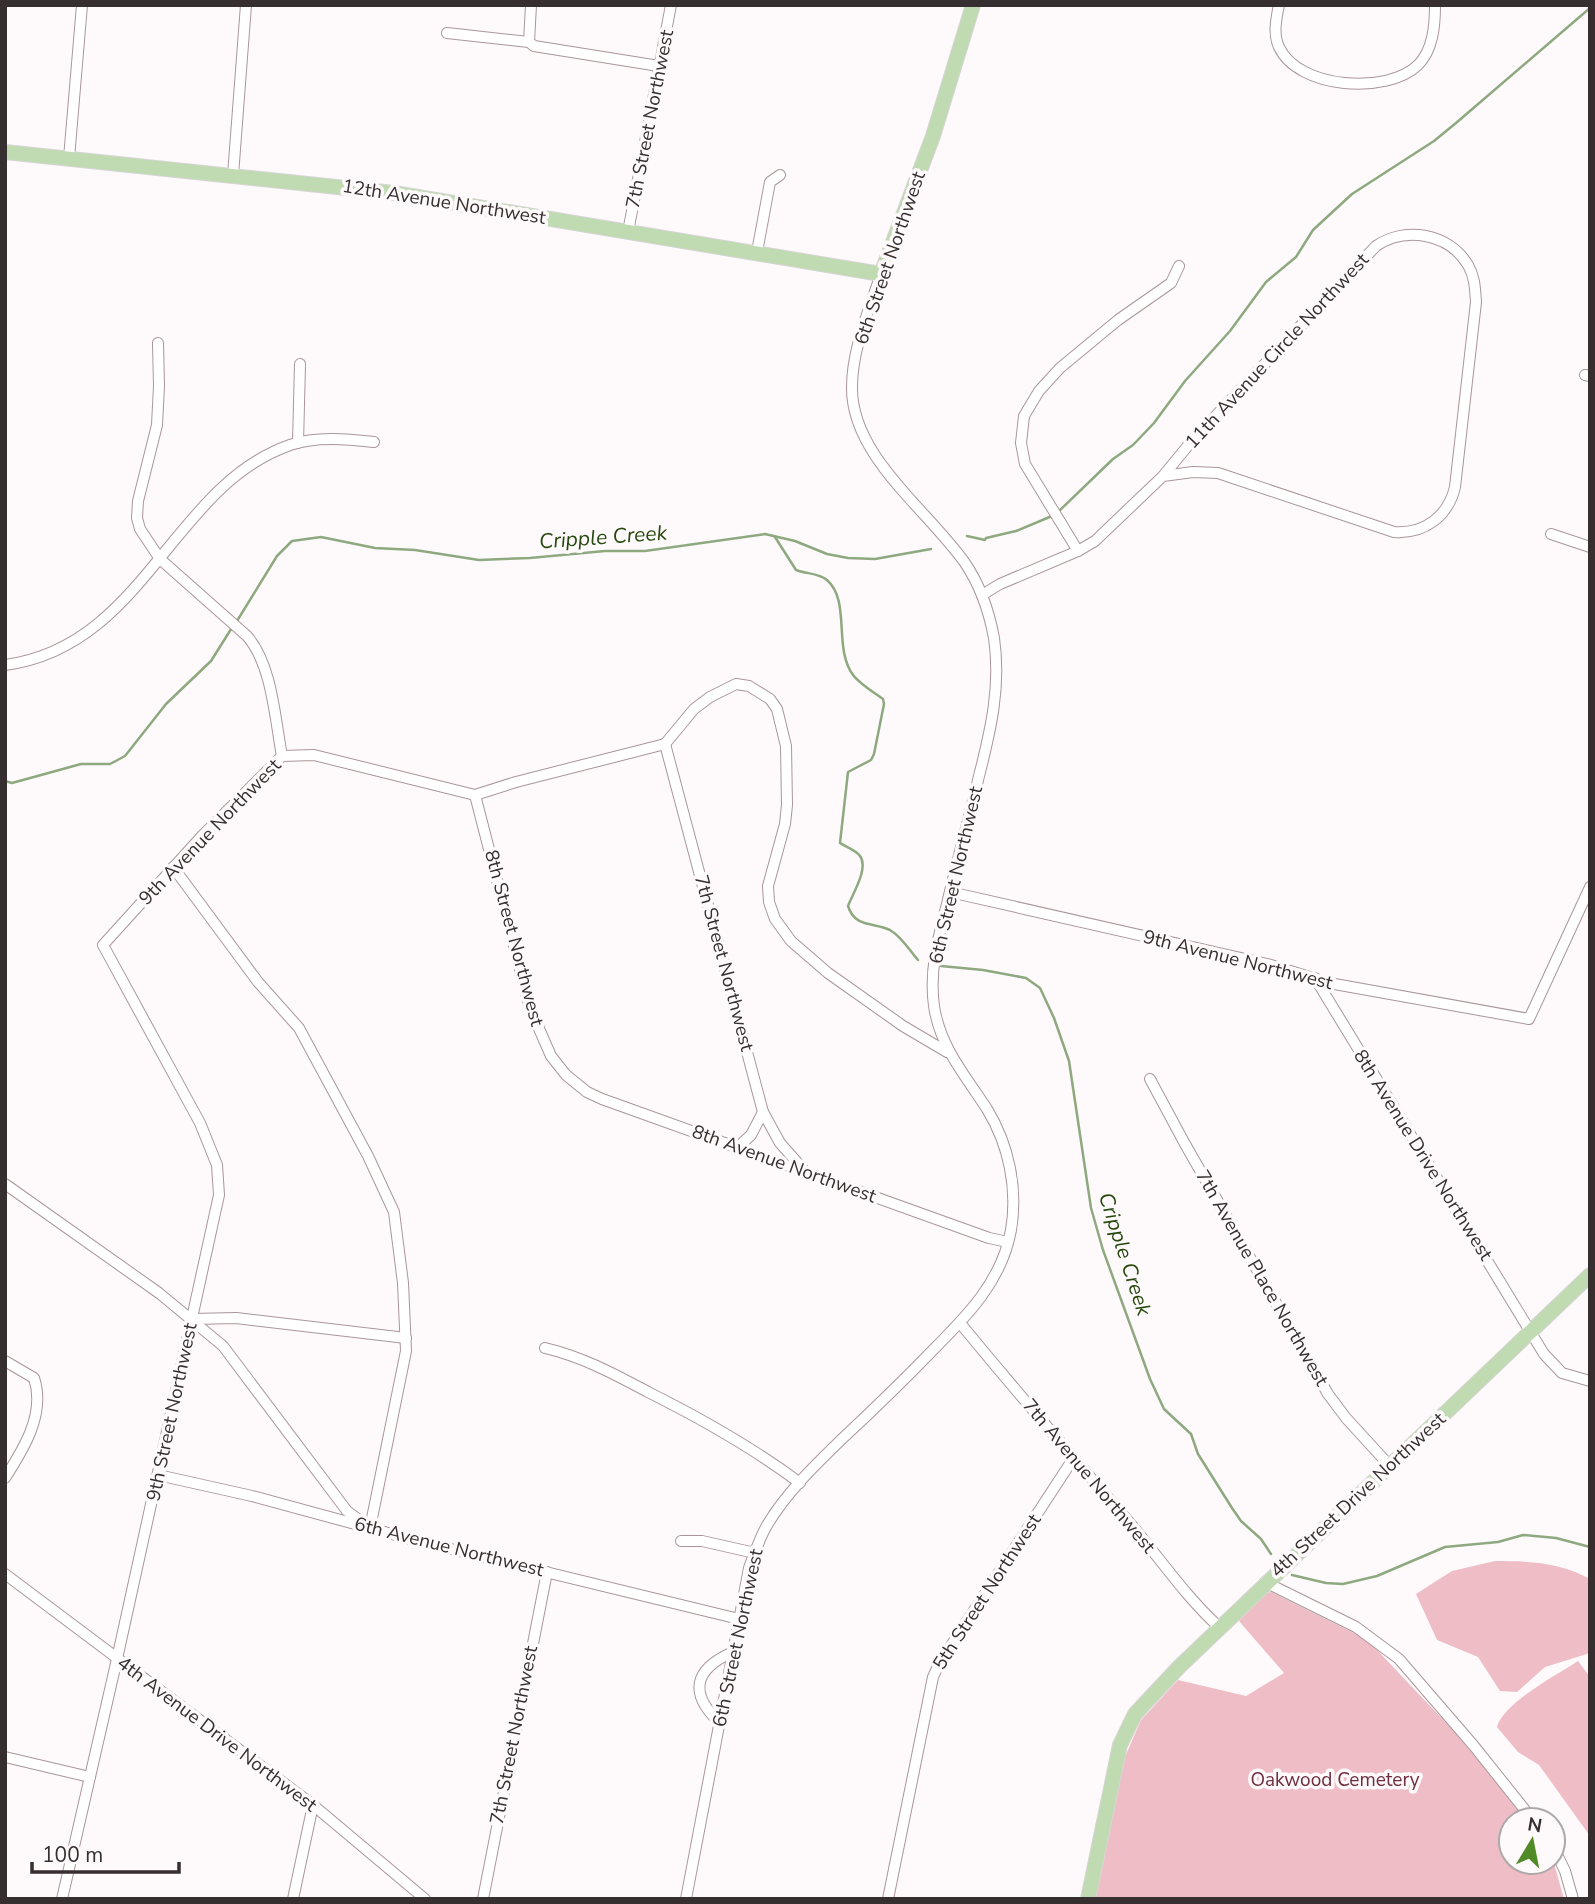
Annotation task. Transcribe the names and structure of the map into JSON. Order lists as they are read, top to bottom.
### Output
{
  "streets": {
    "main road": ["12th Avenue Northwest", "6th Street Northwest", "4th Street Drive Northwest"],
    "street": [
      "7th Street Northwest",
      "11th Avenue Circle Northwest",
      "9th Avenue Northwest",
      "8th Street Northwest",
      "8th Avenue Drive Northwest",
      "8th Avenue Northwest",
      "7th Avenue Place Northwest",
      "9th Street Northwest",
      "7th Avenue Northwest",
      "6th Avenue Northwest",
      "5th Street Northwest",
      "4th Avenue Drive Northwest"
    ]
  },
  "crossings": [
    ["7th Street Northwest", "12th Avenue Northwest"],
    ["7th Street Northwest", "8th Avenue Northwest"],
    ["7th Street Northwest", "6th Avenue Northwest"],
    ["12th Avenue Northwest", "6th Street Northwest"],
    ["6th Street Northwest", "11th Avenue Circle Northwest"],
    ["6th Street Northwest", "9th Avenue Northwest"],
    ["6th Street Northwest", "8th Avenue Northwest"],
    ["6th Street Northwest", "7th Avenue Northwest"],
    ["6th Street Northwest", "6th Avenue Northwest"],
    ["9th Avenue Northwest", "8th Street Northwest"],
    ["9th Avenue Northwest", "8th Avenue Drive Northwest"],
    ["9th Avenue Northwest", "9th Street Northwest"],
    ["8th Street Northwest", "8th Avenue Northwest"],
    ["8th Avenue Drive Northwest", "4th Street Drive Northwest"],
    ["7th Avenue Place Northwest", "4th Street Drive Northwest"],
    ["9th Street Northwest", "6th Avenue Northwest"],
    ["9th Street Northwest", "4th Avenue Drive Northwest"],
    ["7th Avenue Northwest", "4th Street Drive Northwest"],
    ["7th Avenue Northwest", "5th Street Northwest"]
  ],
  "water": ["Cripple Creek"],
  "parks": ["Oakwood Cemetery"],
  "scale_bar": "100 m",
  "north": "top"
}
